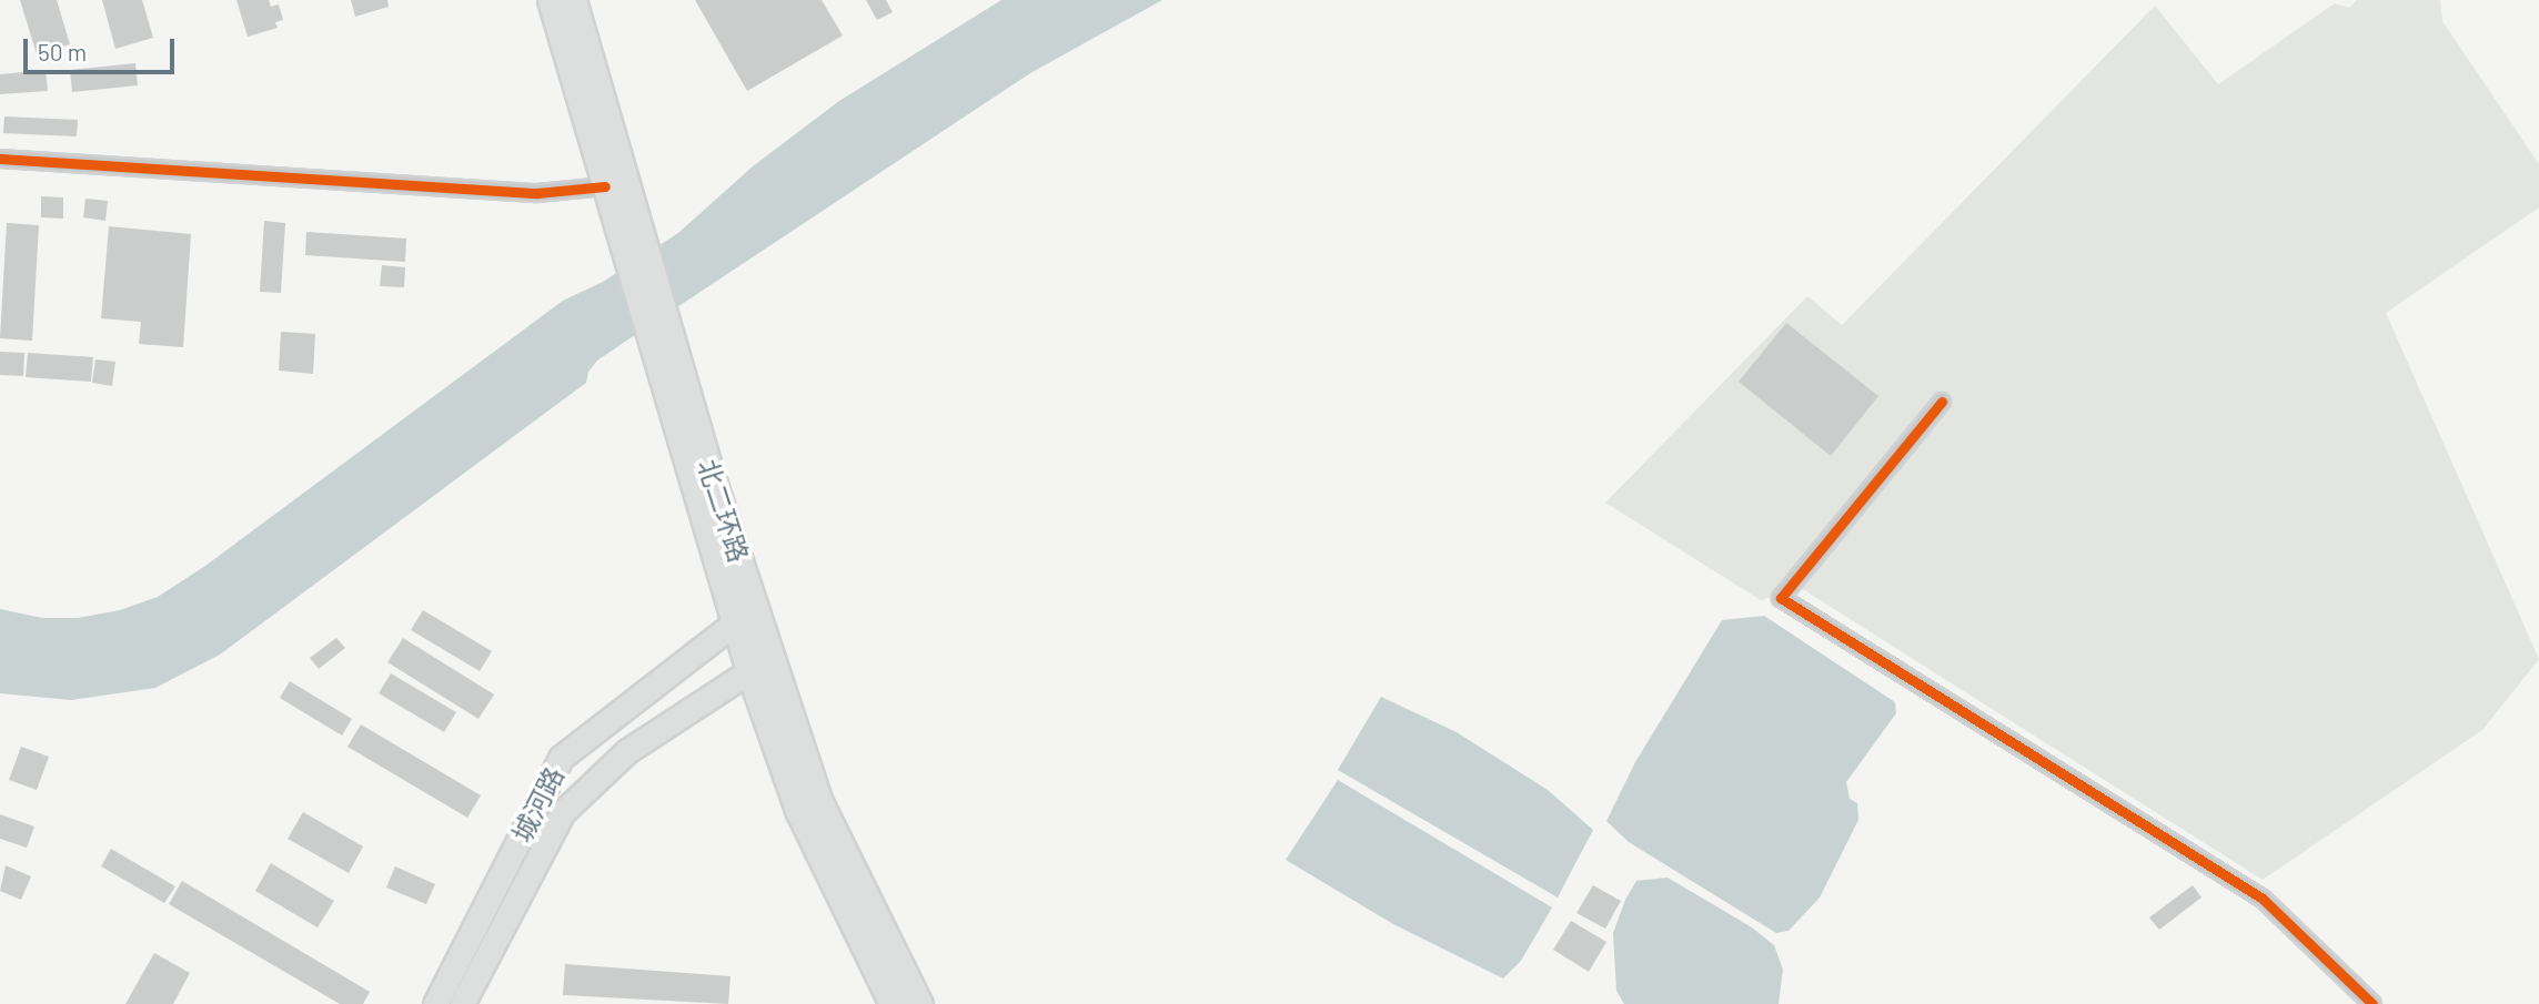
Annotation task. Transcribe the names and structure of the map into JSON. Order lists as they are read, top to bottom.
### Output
{
  "streets": {
    "main road": ["北二环路", "城河路"]
  },
  "crossings": [
    ["北二环路", "城河路"]
  ],
  "scale_bar": "50 m"
}
